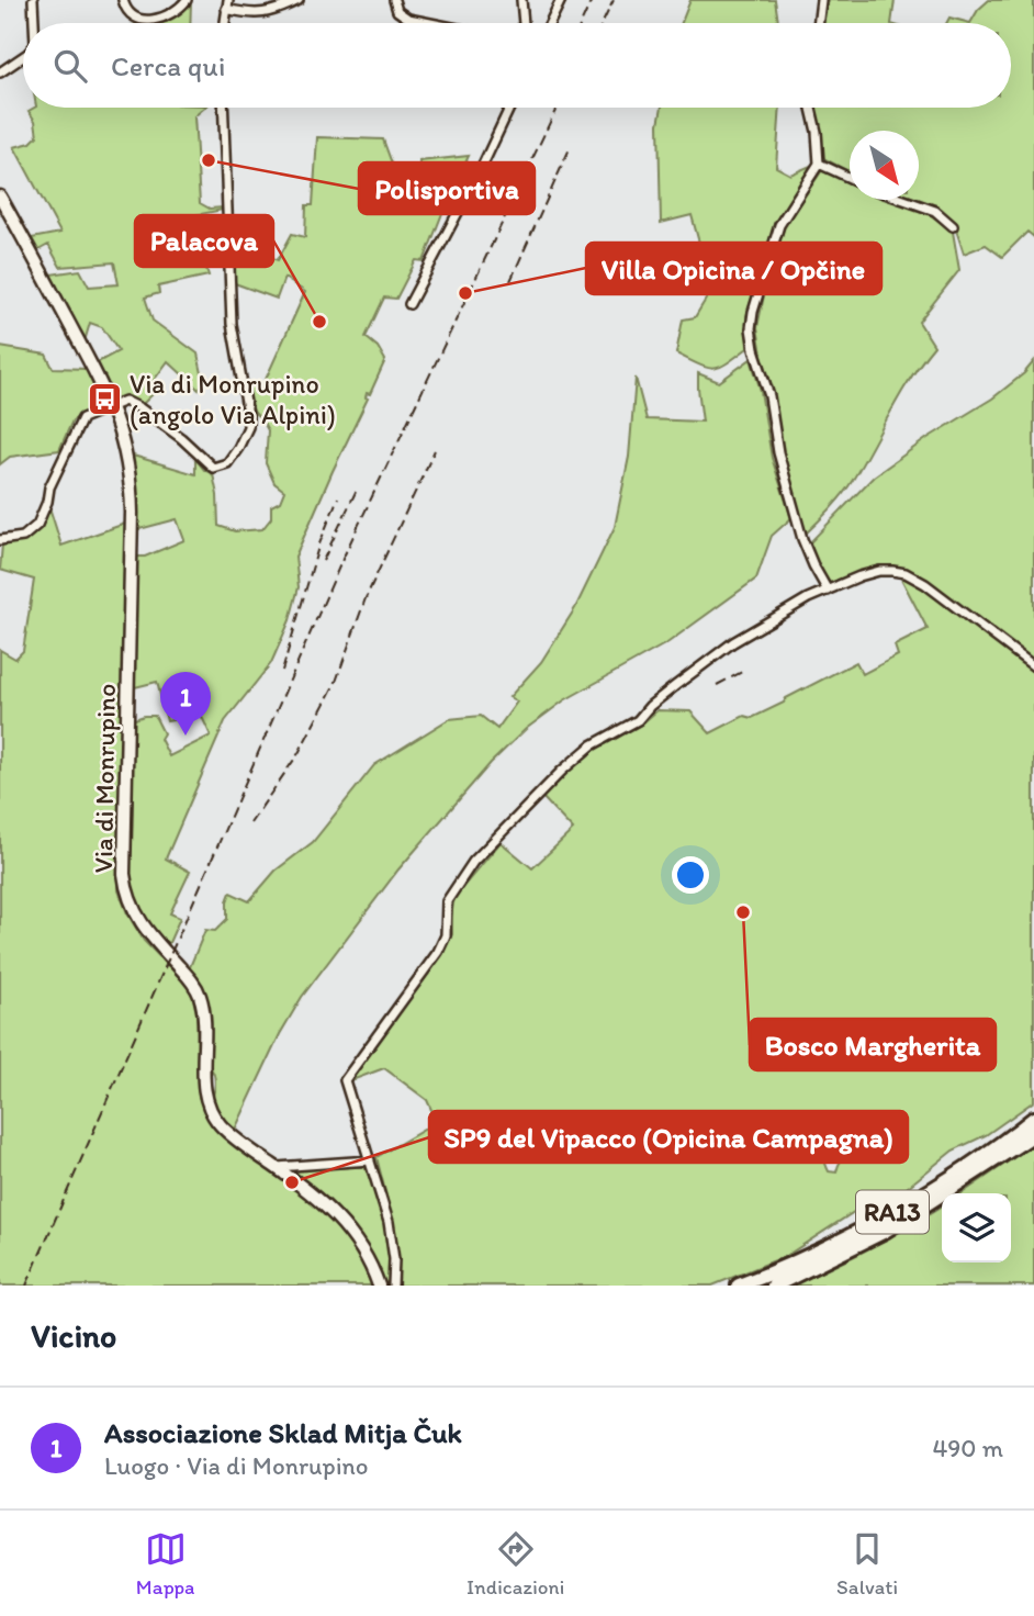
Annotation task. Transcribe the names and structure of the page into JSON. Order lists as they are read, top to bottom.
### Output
{
  "streets": {
    "highway": ["RA13"],
    "main road": ["Via di Monrupino"]
  },
  "places": {
    "other": [
      "Polisportiva",
      "Villa Opicina / Opčine",
      "Palacova",
      "Bosco Margherita",
      "SP9 del Vipacco (Opicina Campagna)"
    ],
    "bus stop": ["Via di Monrupino (angolo Via Alpini)"]
  },
  "north": "bottom right",
  "page": {
    "search": "Cerca qui",
    "pins": "1",
    "heading": "Vicino",
    "list": [
      {
        "mark": "1",
        "name": "Associazione Sklad Mitja Čuk",
        "note": "Luogo · Via di Monrupino",
        "value": "490 m"
      }
    ],
    "nav": ["Mappa", "Indicazioni", "Salvati"]
  }
}
